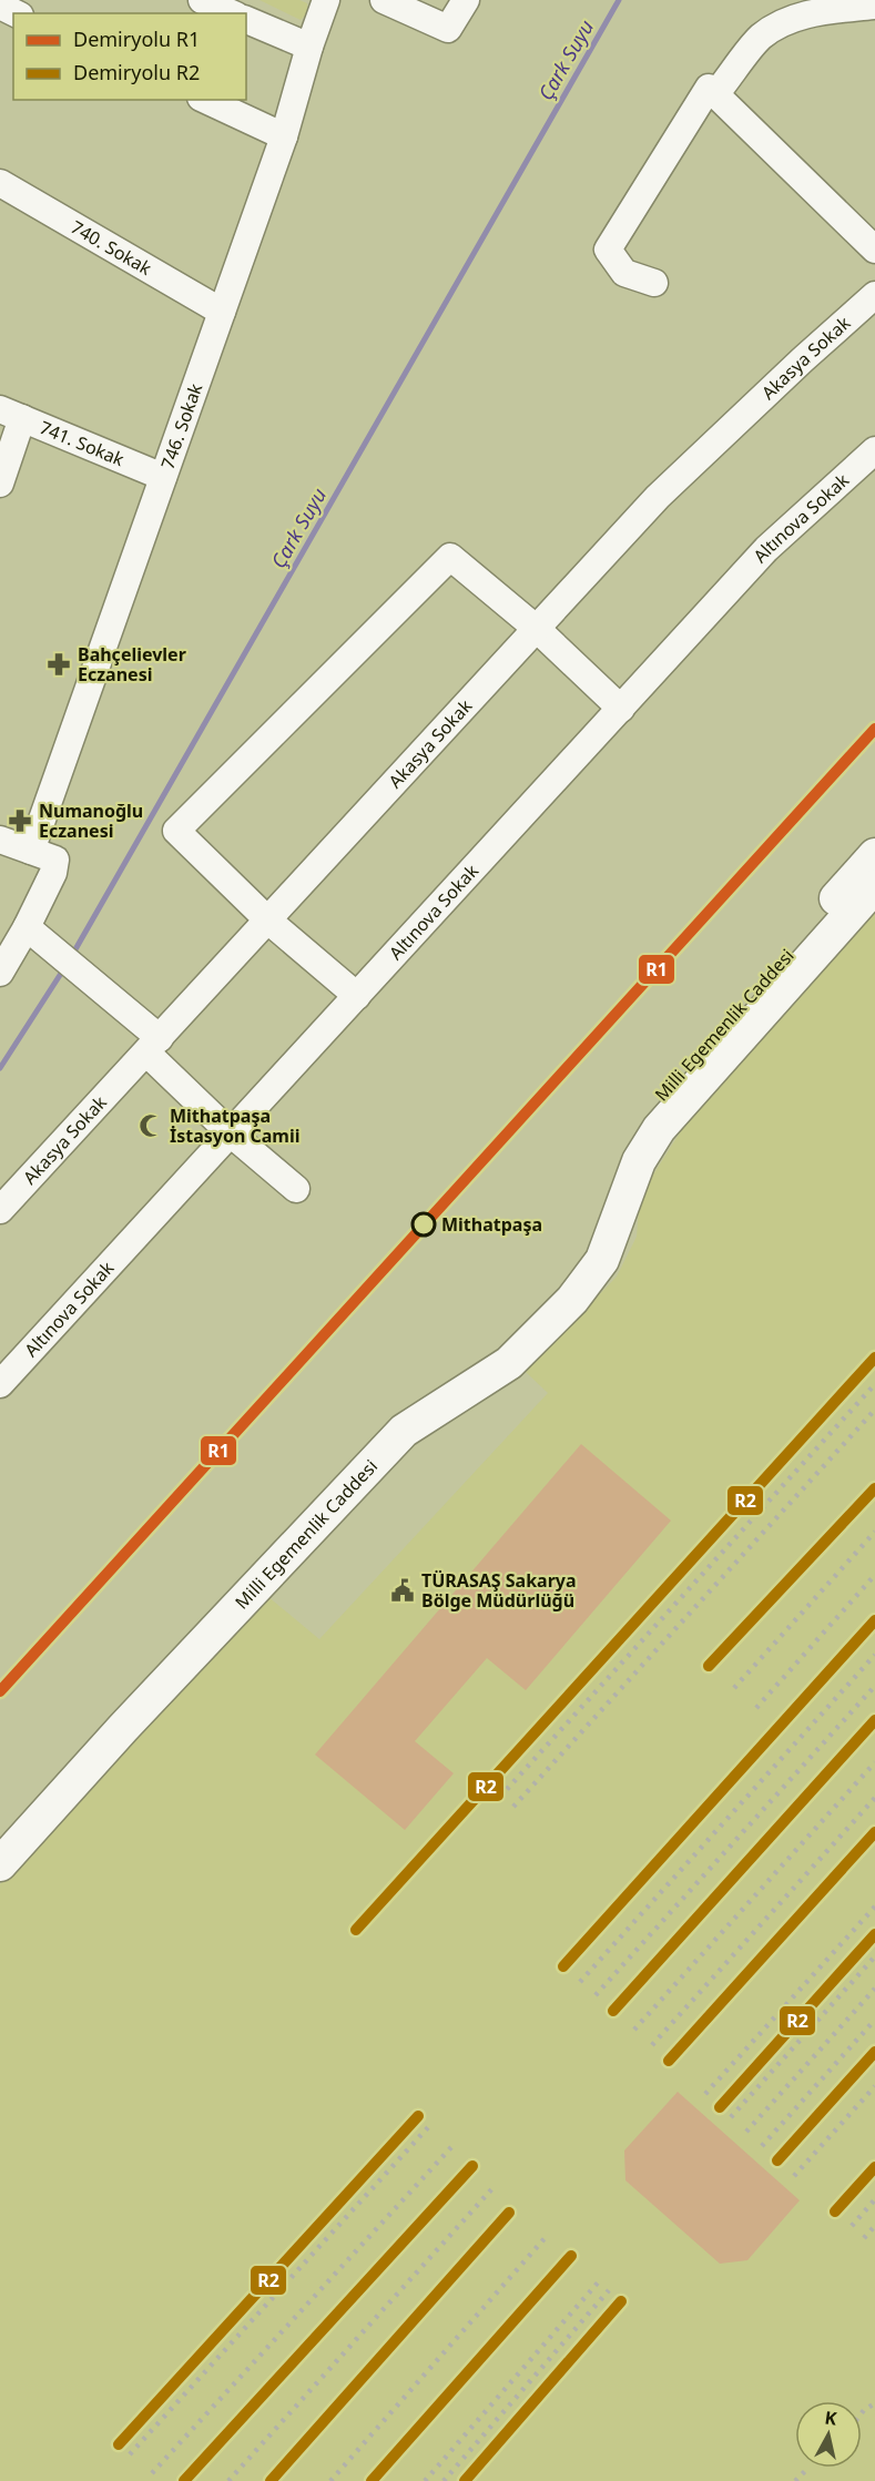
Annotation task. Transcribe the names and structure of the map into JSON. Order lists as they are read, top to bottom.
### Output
{
  "streets": {
    "main road": ["Milli Egemenlik Caddesi"],
    "street": [
      "740. Sokak",
      "Akasya Sokak",
      "746. Sokak",
      "741. Sokak",
      "Altınova Sokak"
    ]
  },
  "crossings": [
    ["740. Sokak", "746. Sokak"],
    ["746. Sokak", "741. Sokak"]
  ],
  "water": ["Çark Suyu"],
  "places": {
    "pharmacy": ["Bahçelievler Eczanesi", "Numanoğlu Eczanesi"],
    "mosque": ["Mithatpaşa İstasyon Camii"],
    "other": ["Mithatpaşa"],
    "public building": ["TÜRASAŞ Sakarya Bölge Müdürlüğü"]
  },
  "lines": ["rail line R1", "rail line R2"],
  "legend": ["Demiryolu R1", "Demiryolu R2"],
  "north": "top"
}
